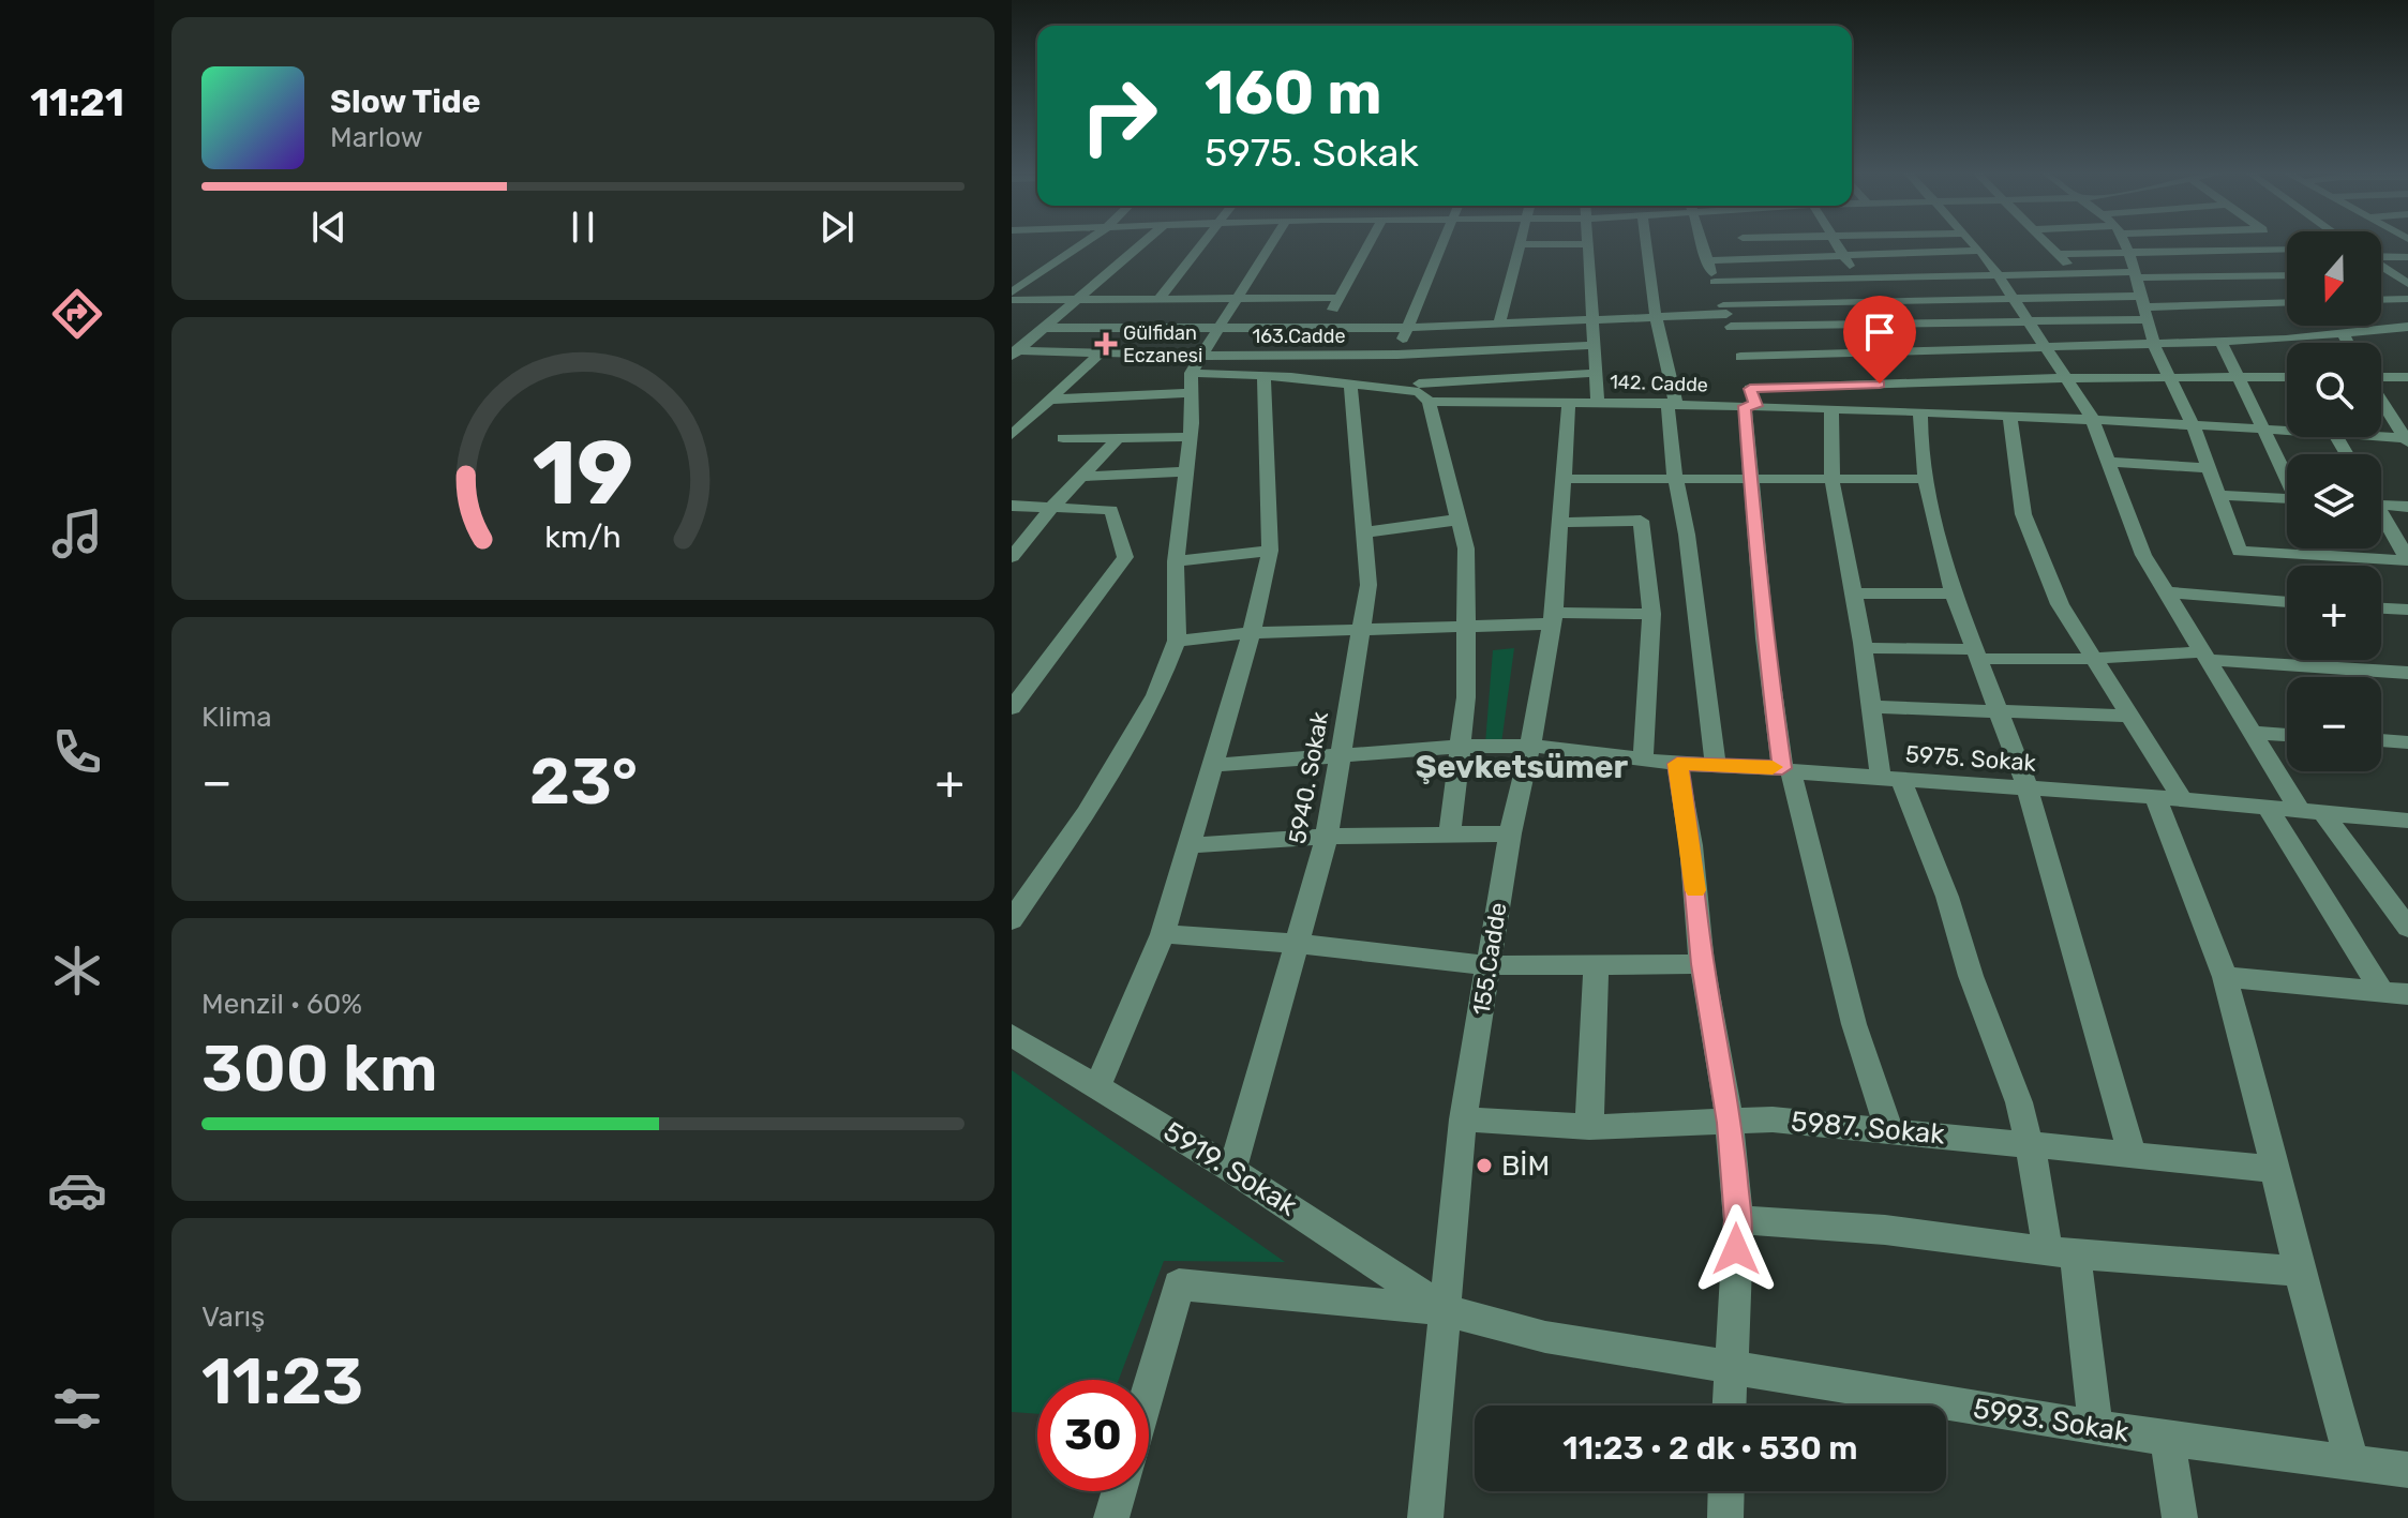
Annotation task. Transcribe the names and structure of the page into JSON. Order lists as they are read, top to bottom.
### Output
{
  "streets": {
    "street": [
      "163.Cadde",
      "142. Cadde",
      "5975. Sokak",
      "5940. Sokak",
      "155.Cadde",
      "5987. Sokak",
      "5919. Sokak",
      "5993. Sokak"
    ]
  },
  "crossings": [
    ["163.Cadde", "142. Cadde"],
    ["142. Cadde", "5940. Sokak"],
    ["142. Cadde", "155.Cadde"],
    ["5975. Sokak", "5940. Sokak"],
    ["5975. Sokak", "155.Cadde"],
    ["5940. Sokak", "5919. Sokak"],
    ["155.Cadde", "5987. Sokak"],
    ["155.Cadde", "5919. Sokak"],
    ["155.Cadde", "5993. Sokak"],
    ["5919. Sokak", "5993. Sokak"]
  ],
  "districts": ["Şevketsümer"],
  "places": {
    "health": ["Gülfidan Eczanesi"],
    "other": ["BİM"]
  },
  "north": "bottom",
  "page": {
    "tabs": "11:21",
    "turn": ["160 m", "5975. Sokak"],
    "song": ["Slow Tide", "Marlow"],
    "map_buttons": ["+", "−"],
    "tile": [
      "Klima",
      ["Menzil · 60%", "300 km"],
      ["Varış", "11:23"]
    ],
    "heat": ["−", "23°", "+"],
    "limit": "30",
    "trip": "11:23 · 2 dk · 530 m",
    "gauge": ["19", "km/h"]
  }
}
